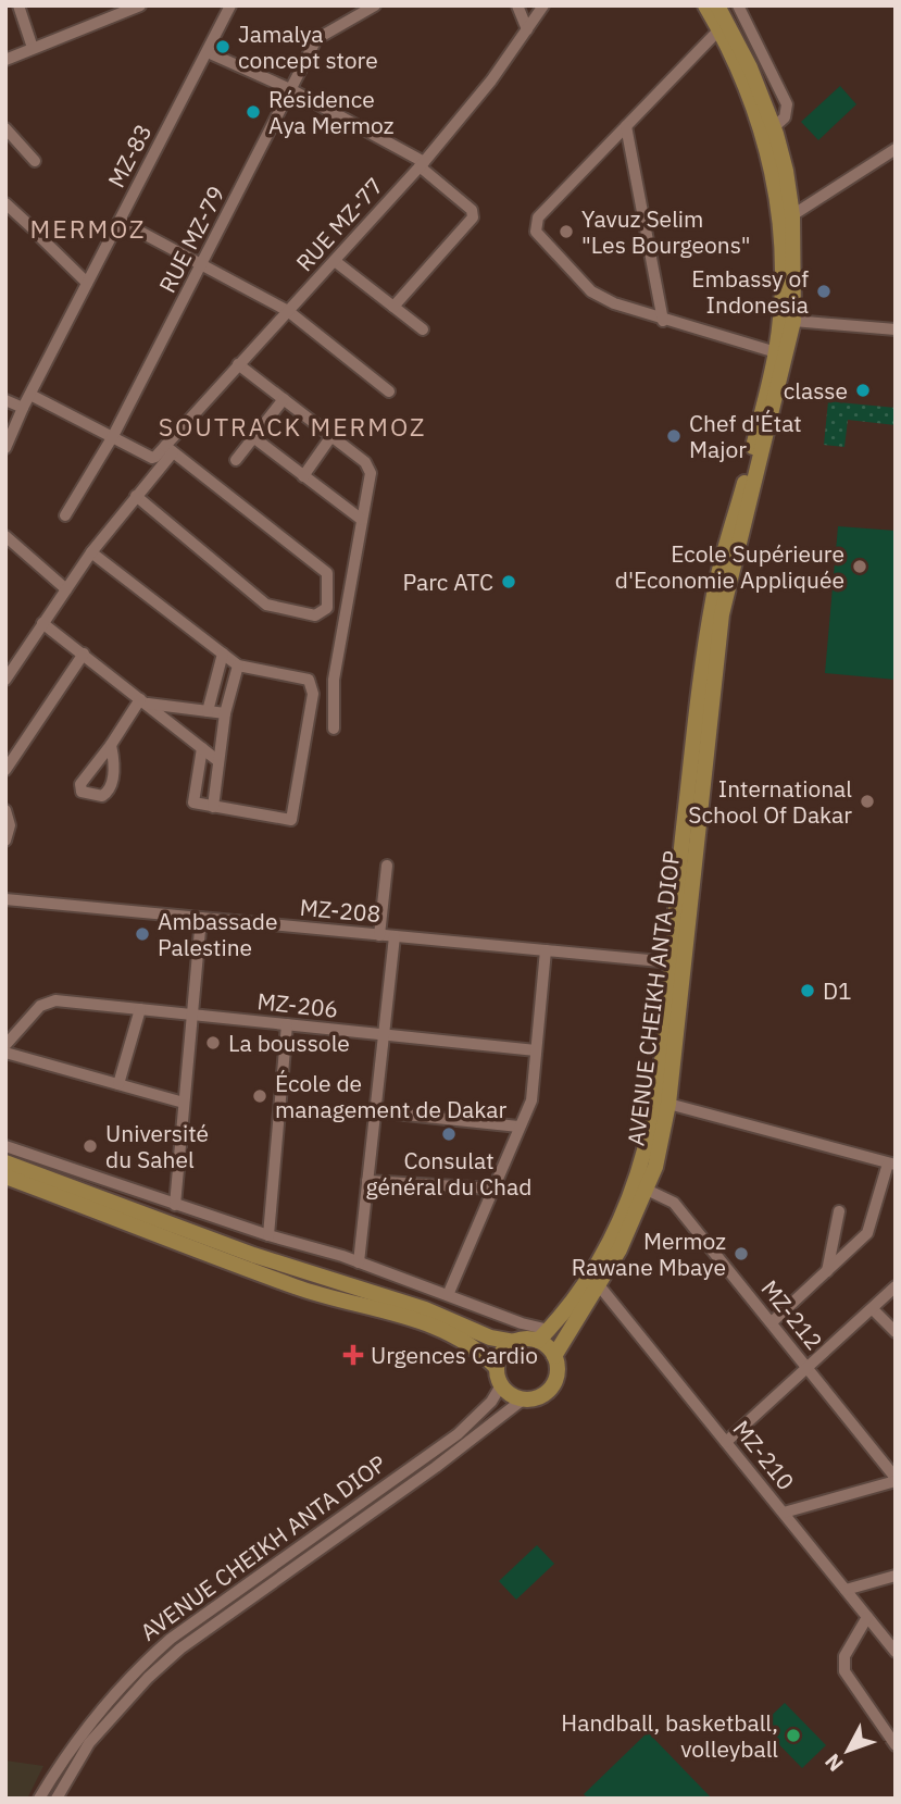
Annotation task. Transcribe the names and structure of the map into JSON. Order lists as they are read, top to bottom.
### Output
{
  "streets": {
    "main road": ["AVENUE CHEIKH ANTA DIOP"],
    "street": [
      "MZ-83",
      "RUE MZ-77",
      "RUE MZ-79",
      "MZ-208",
      "MZ-206",
      "MZ-212",
      "MZ-210"
    ]
  },
  "crossings": [
    ["RUE MZ-77", "RUE MZ-79"],
    ["MZ-208", "AVENUE CHEIKH ANTA DIOP"],
    ["AVENUE CHEIKH ANTA DIOP", "MZ-212"],
    ["AVENUE CHEIKH ANTA DIOP", "MZ-210"]
  ],
  "districts": ["MERMOZ", "SOUTRACK MERMOZ"],
  "places": {
    "other": [
      "Jamalya concept store",
      "Résidence Aya Mermoz",
      "Yavuz Selim \"Les Bourgeons\"",
      "Embassy of Indonesia",
      "classe",
      "Chef d'État Major",
      "Ecole Supérieure d'Economie Appliquée",
      "Parc ATC",
      "International School Of Dakar",
      "Ambassade Palestine",
      "D1",
      "La boussole",
      "École de management de Dakar",
      "Consulat général du Chad",
      "Université du Sahel",
      "Mermoz Rawane Mbaye",
      "Handball, basketball, volleyball"
    ],
    "health": ["Urgences Cardio"]
  },
  "north": "bottom left"
}
